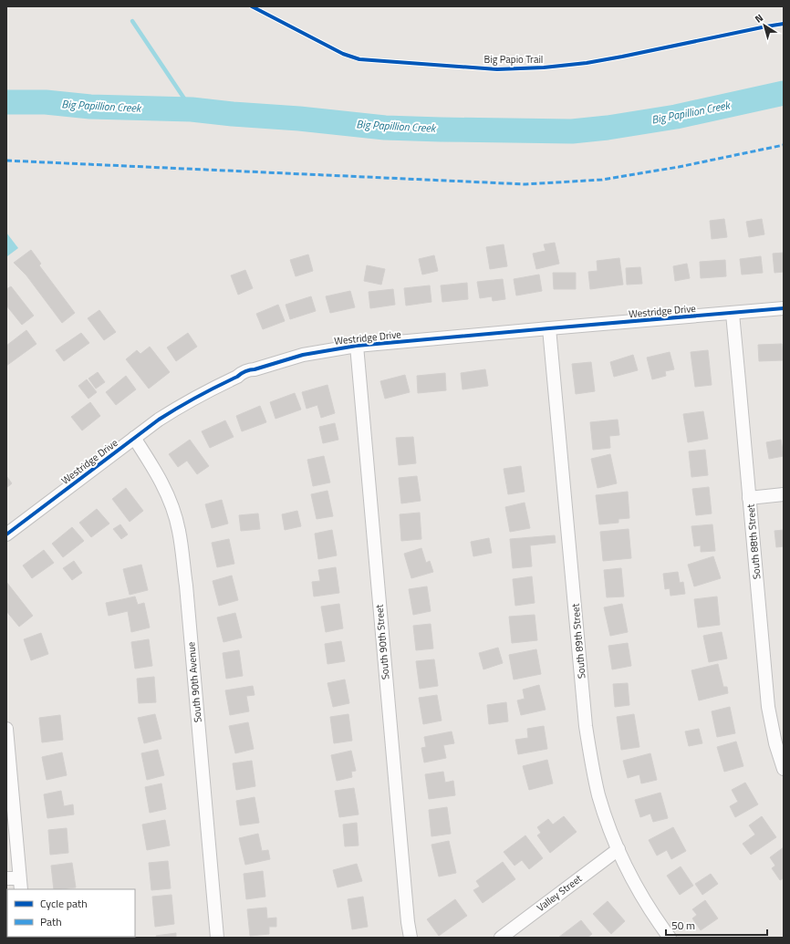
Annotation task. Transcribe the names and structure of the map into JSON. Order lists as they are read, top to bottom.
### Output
{
  "streets": {
    "street": [
      "Westridge Drive",
      "South 88th Street",
      "South 89th Street",
      "South 90th Street",
      "South 90th Avenue",
      "Valley Street"
    ],
    "cycle path": ["Big Papio Trail"]
  },
  "crossings": [
    ["Westridge Drive", "South 88th Street"],
    ["Westridge Drive", "South 89th Street"],
    ["Westridge Drive", "South 90th Street"],
    ["Westridge Drive", "South 90th Avenue"],
    ["South 89th Street", "Valley Street"]
  ],
  "water": ["Big Papillion Creek"],
  "legend": ["Cycle path", "Path"],
  "scale_bar": "50 m",
  "north": "top left"
}
